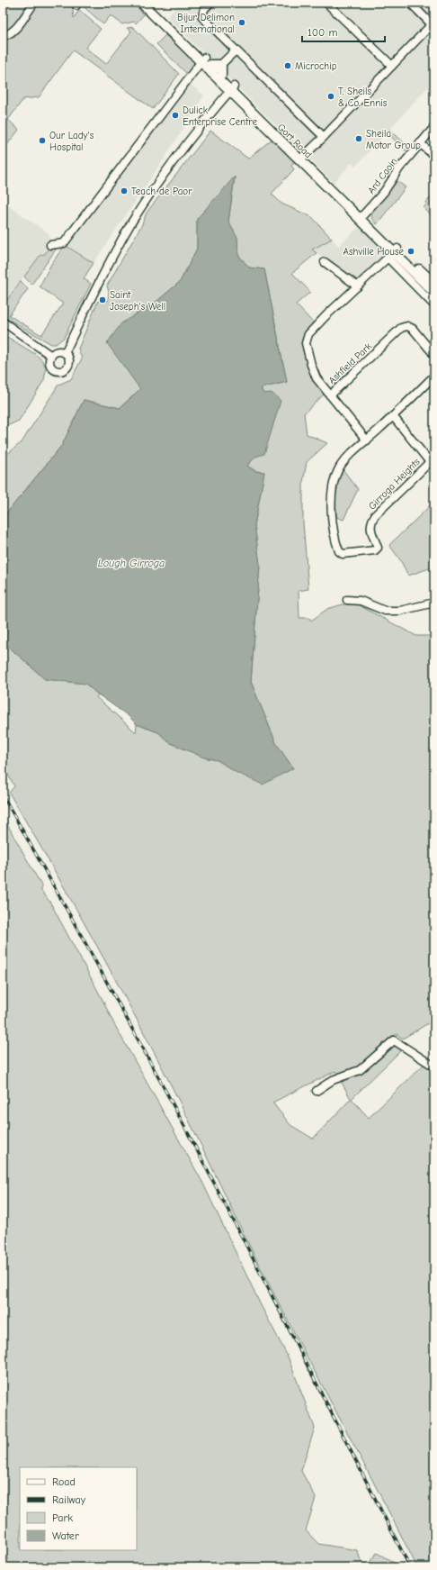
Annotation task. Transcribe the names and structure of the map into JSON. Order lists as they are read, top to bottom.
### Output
{
  "streets": {
    "main road": ["Gort Road"],
    "street": ["Ard Caoin", "Ashfield Park", "Girroga Heights"]
  },
  "crossings": [
    ["Gort Road", "Ard Caoin"],
    ["Gort Road", "Ashfield Park"]
  ],
  "water": ["Lough Girroga"],
  "places": [
    "Bijur Delimon International",
    "Microchip",
    "T. Sheils & Co. Ennis",
    "Dulick Enterprise Centre",
    "Sheila Motor Group",
    "Our Lady's Hospital",
    "Teach de Paor",
    "Ashville House",
    "Saint Joseph's Well"
  ],
  "legend": [
    "Road",
    "Railway",
    "Park",
    "Water"
  ],
  "scale_bar": "100 m"
}
